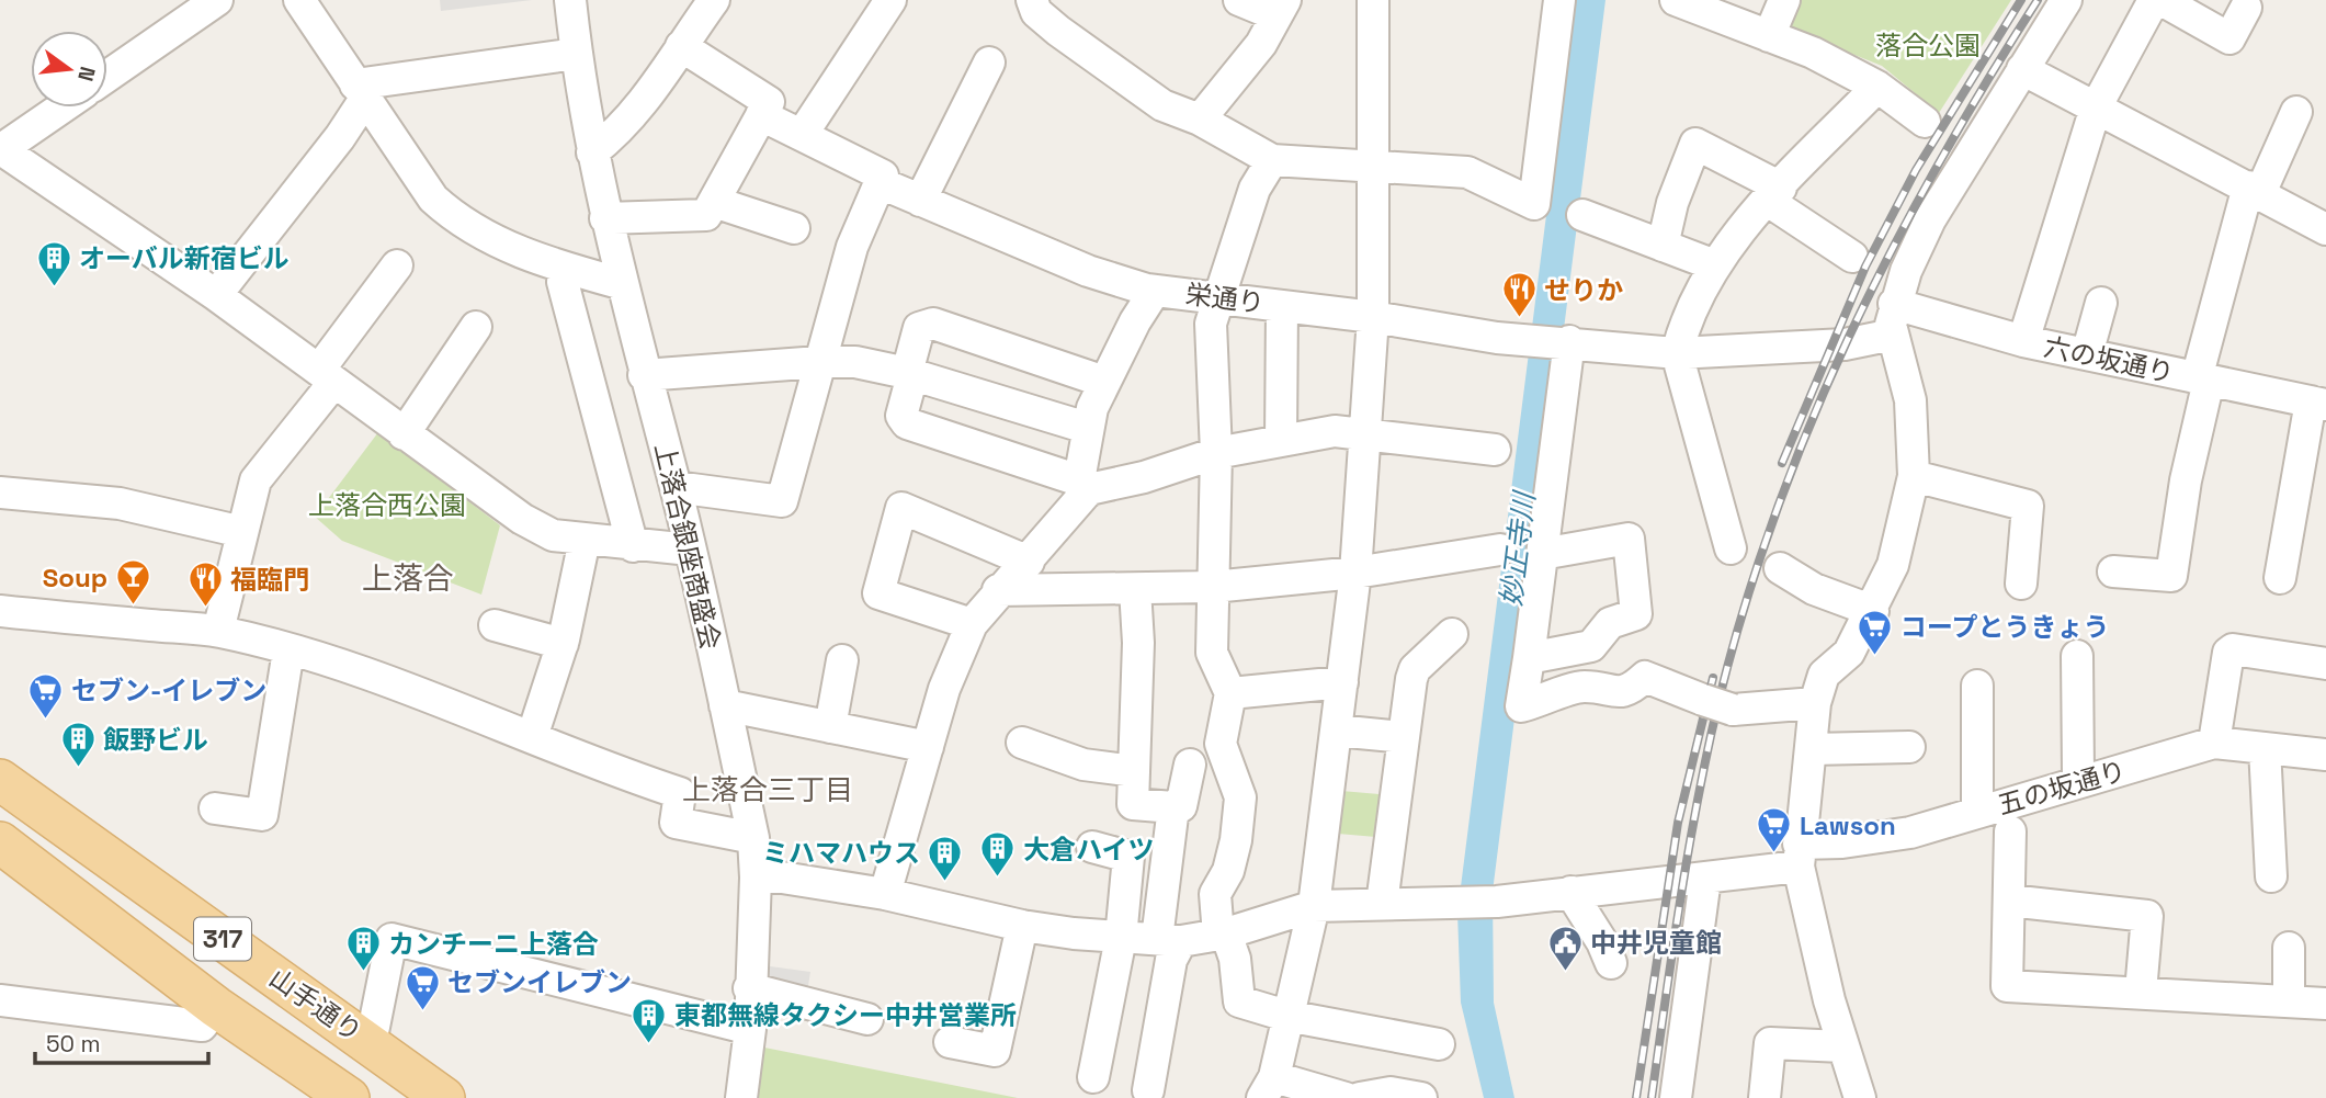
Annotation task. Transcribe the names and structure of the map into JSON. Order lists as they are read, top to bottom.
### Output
{
  "streets": {
    "main road": ["317", "山手通り"],
    "street": [
      "栄通り",
      "六の坂通り",
      "上落合銀座商盛会",
      "五の坂通り"
    ]
  },
  "crossings": [
    ["栄通り", "六の坂通り"],
    ["上落合銀座商盛会", "五の坂通り"]
  ],
  "districts": ["上落合", "上落合三丁目"],
  "water": ["妙正寺川"],
  "parks": ["落合公園", "上落合西公園"],
  "places": {
    "building": [
      "オーバル新宿ビル",
      "飯野ビル",
      "大倉ハイツ",
      "ミハマハウス",
      "カンチーニ上落合",
      "東都無線タクシー中井営業所"
    ],
    "restaurant": ["せりか", "福臨門"],
    "bar": ["Soup"],
    "supermarket": [
      "コープとうきょう",
      "セブン-イレブン",
      "Lawson",
      "セブンイレブン"
    ],
    "public building": ["中井児童館"]
  },
  "scale_bar": "50 m",
  "north": "right"
}
